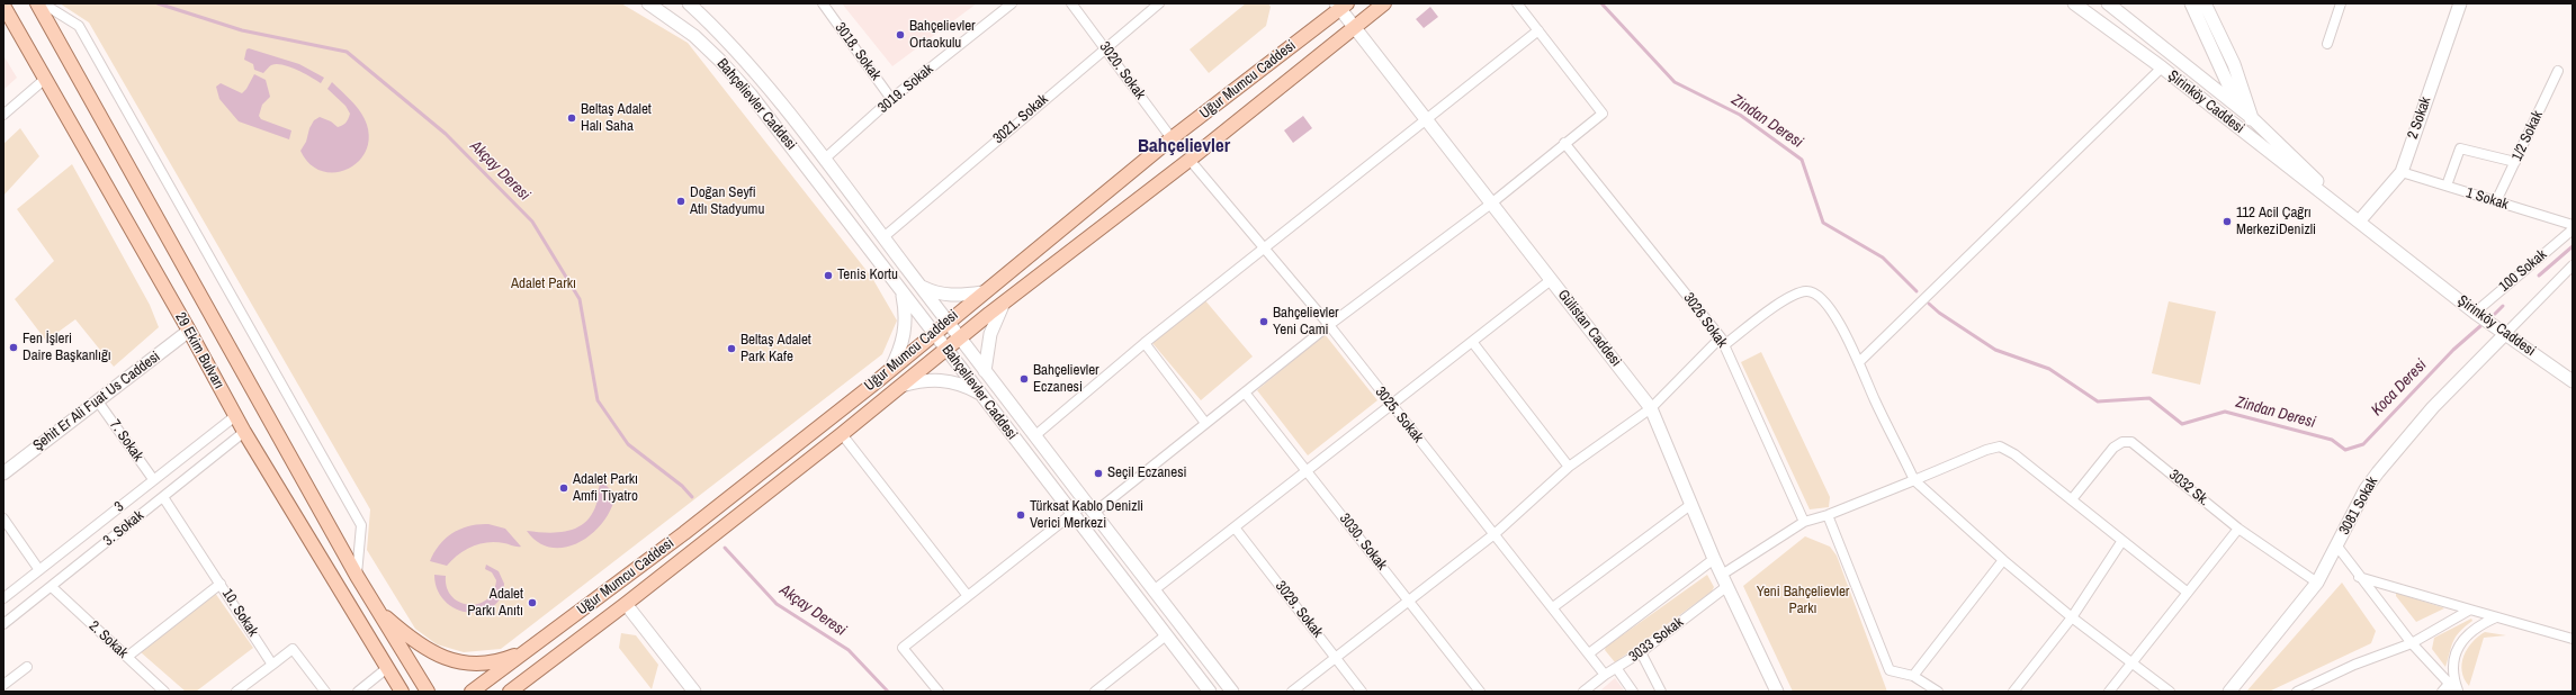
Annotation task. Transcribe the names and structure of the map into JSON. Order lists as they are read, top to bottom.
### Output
{
  "streets": {
    "main road": ["Uğur Mumcu Caddesi", "29 Ekim Bulvarı"],
    "street": [
      "3018. Sokak",
      "3020. Sokak",
      "3019. Sokak",
      "Şirinköy Caddesi",
      "Bahçelievler Caddesi",
      "2 Sokak",
      "3021. Sokak",
      "1/2 Sokak",
      "1 Sokak",
      "100 Sokak",
      "3026 Sokak",
      "Gülistan Caddesi",
      "Şehit Er Ali Fuat Us Caddesi",
      "3025. Sokak",
      "7. Sokak",
      "3032 Sk.",
      "3081 Sokak",
      "3",
      "3. Sokak",
      "3030. Sokak",
      "3029. Sokak",
      "10. Sokak",
      "2. Sokak",
      "3033 Sokak"
    ]
  },
  "crossings": [
    ["3018. Sokak", "3019. Sokak"],
    ["3020. Sokak", "Uğur Mumcu Caddesi"],
    ["3020. Sokak", "3021. Sokak"],
    ["Uğur Mumcu Caddesi", "Bahçelievler Caddesi"],
    ["Uğur Mumcu Caddesi", "Gülistan Caddesi"],
    ["Uğur Mumcu Caddesi", "3025. Sokak"],
    ["3019. Sokak", "Bahçelievler Caddesi"],
    ["Şirinköy Caddesi", "2 Sokak"],
    ["Şirinköy Caddesi", "100 Sokak"],
    ["Şirinköy Caddesi", "3081 Sokak"],
    ["Bahçelievler Caddesi", "3021. Sokak"],
    ["2 Sokak", "1 Sokak"],
    ["1/2 Sokak", "1 Sokak"],
    ["100 Sokak", "3081 Sokak"],
    ["3026 Sokak", "3033 Sokak"],
    ["Gülistan Caddesi", "3033 Sokak"],
    ["29 Ekim Bulvarı", "Şehit Er Ali Fuat Us Caddesi"],
    ["29 Ekim Bulvarı", "3"],
    ["29 Ekim Bulvarı", "3. Sokak"],
    ["Şehit Er Ali Fuat Us Caddesi", "7. Sokak"],
    ["3025. Sokak", "3033 Sokak"],
    ["7. Sokak", "3"],
    ["3032 Sk.", "3081 Sokak"],
    ["3032 Sk.", "3033 Sokak"],
    ["3. Sokak", "10. Sokak"],
    ["3. Sokak", "2. Sokak"]
  ],
  "districts": ["Bahçelievler"],
  "water": ["Zindan Deresi", "Akçay Deresi", "Koca Deresi"],
  "parks": ["Adalet Parkı", "Yeni Bahçelievler Parkı"],
  "places": [
    "Bahçelievler Ortaokulu",
    "Beltaş Adalet Halı Saha",
    "Doğan Seyfi Atlı Stadyumu",
    "112 Acil Çağrı MerkeziDenizli",
    "Tenis Kortu",
    "Bahçelievler Yeni Cami",
    "Fen İşleri Daire Başkanlığı",
    "Beltaş Adalet Park Kafe",
    "Bahçelievler Eczanesi",
    "Seçil Eczanesi",
    "Adalet Parkı Amfi Tiyatro",
    "Türksat Kablo Denizli Verici Merkezi",
    "Adalet Parkı Anıtı"
  ]
}
